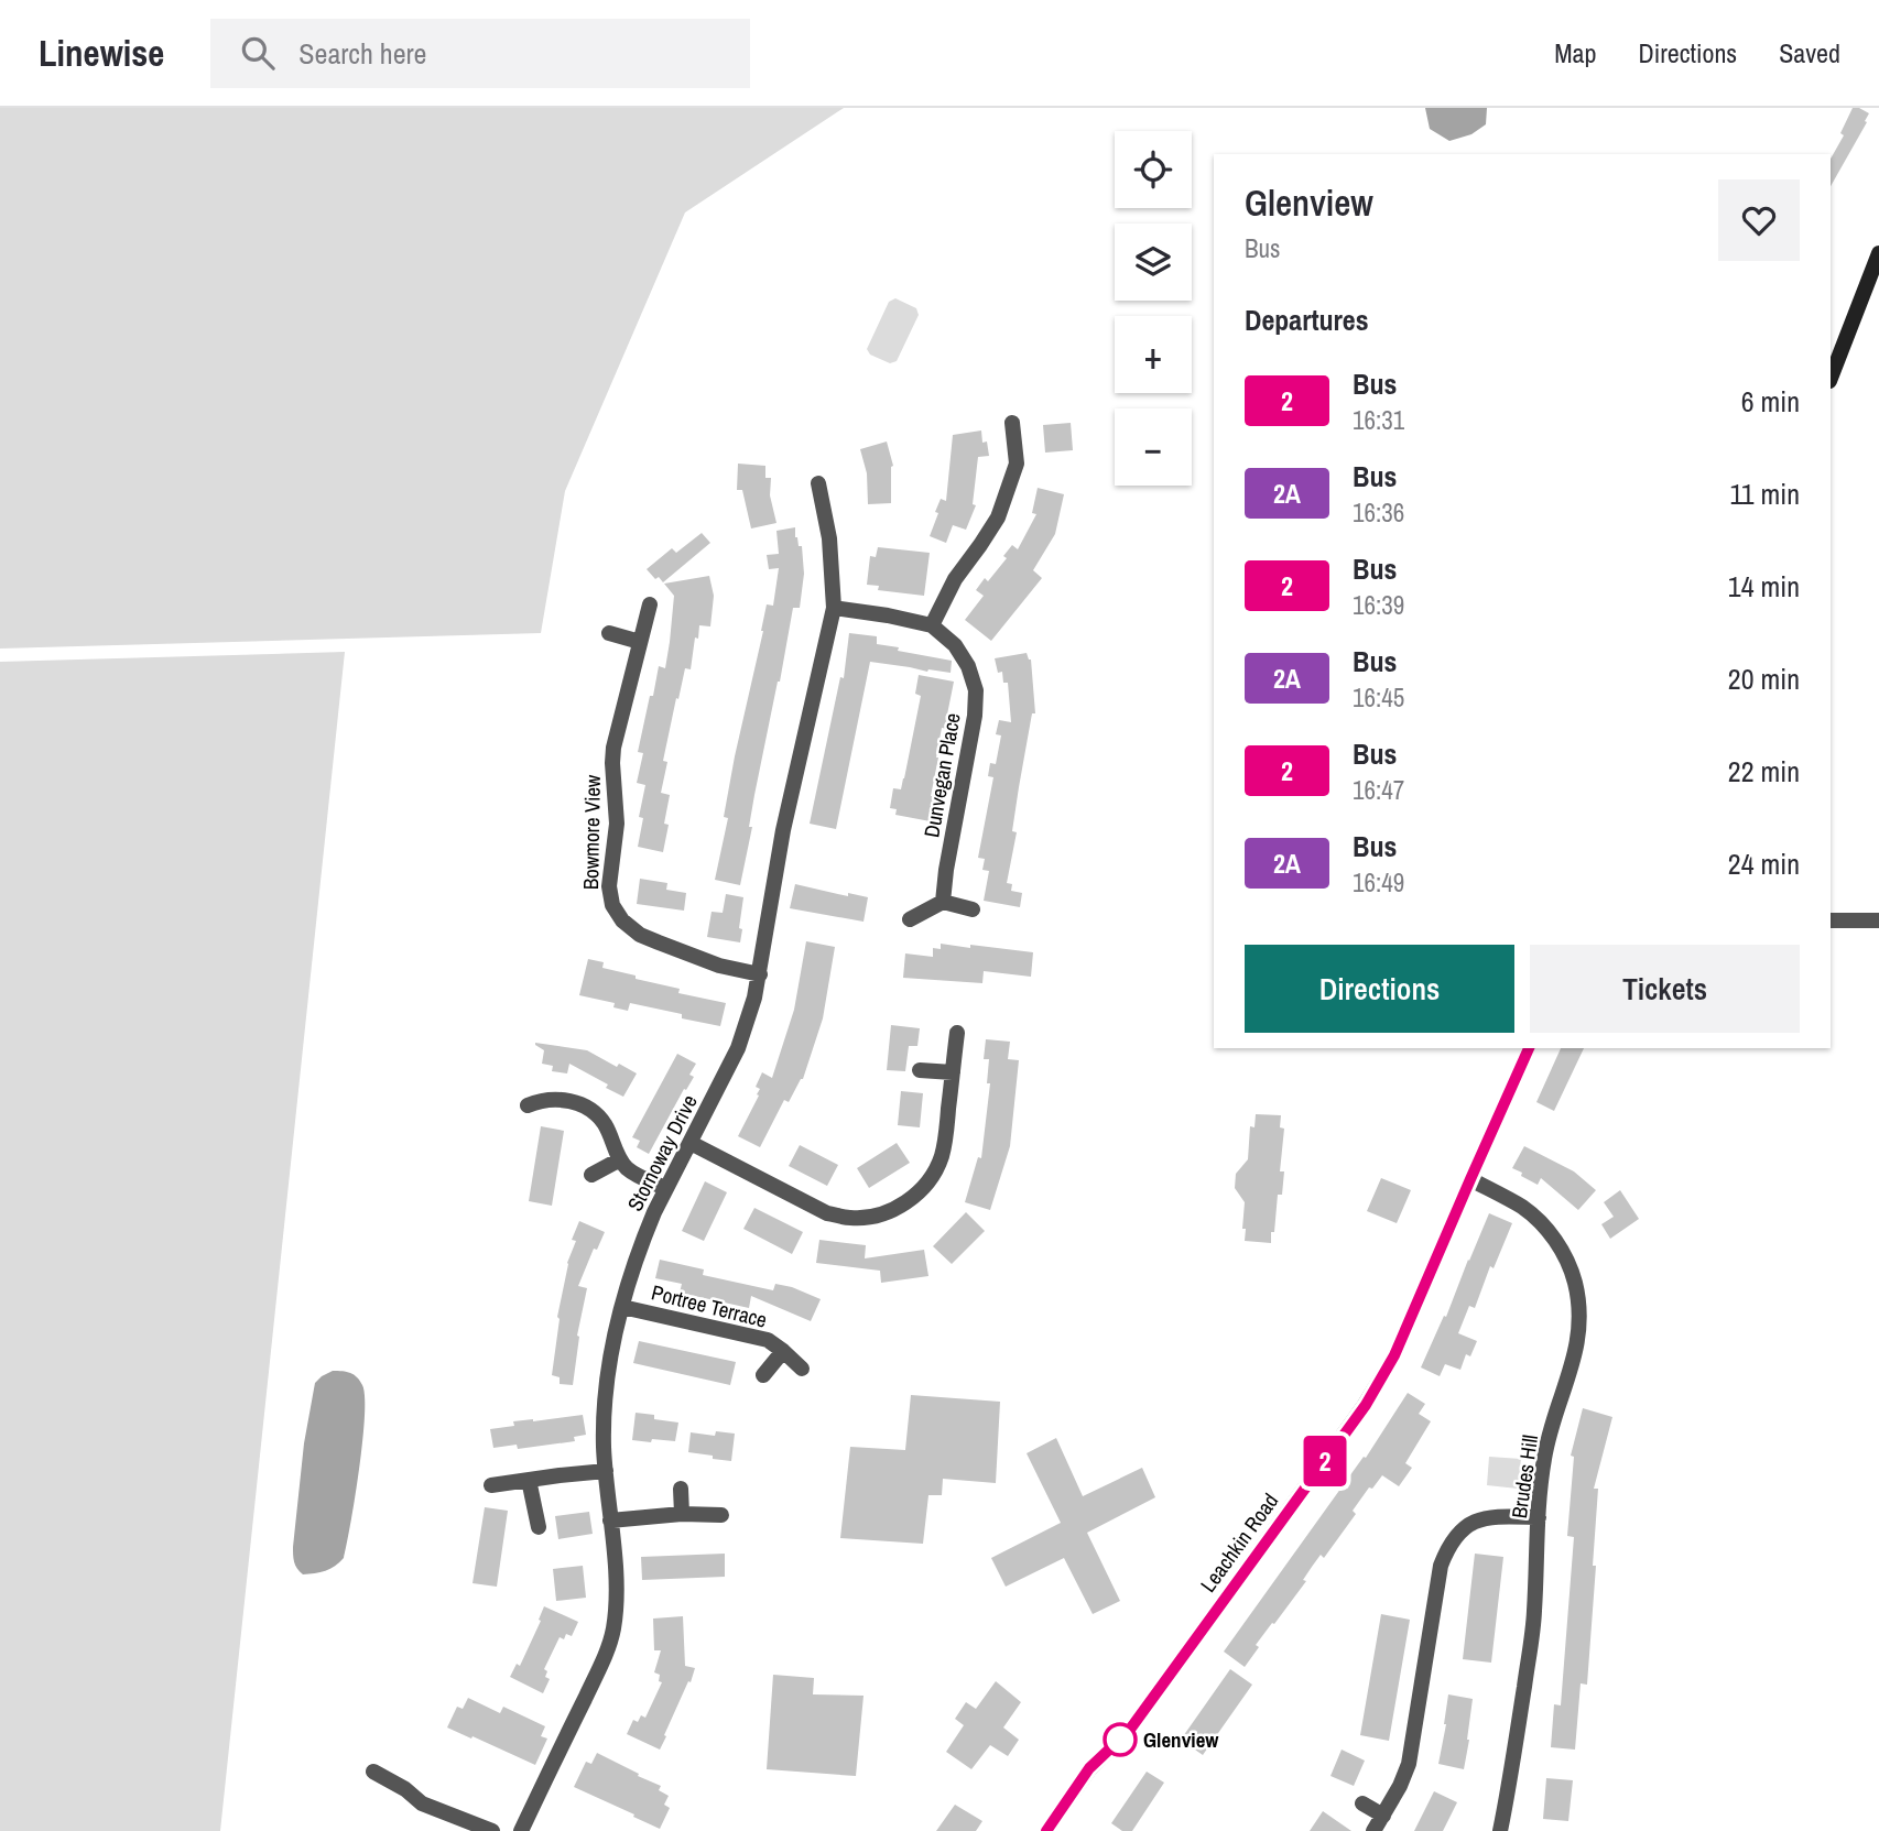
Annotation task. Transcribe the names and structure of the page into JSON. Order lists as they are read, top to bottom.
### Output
{
  "streets": {
    "street": [
      "Dunvegan Place",
      "Bowmore View",
      "Stornoway Drive",
      "Portree Terrace",
      "Brudes Hill",
      "Leachkin Road"
    ]
  },
  "crossings": [
    ["Bowmore View", "Stornoway Drive"],
    ["Stornoway Drive", "Portree Terrace"],
    ["Brudes Hill", "Leachkin Road"]
  ],
  "places": ["Glenview"],
  "lines": ["bus line 2"],
  "page": {
    "header": "Linewise",
    "search": "Search here",
    "nav": ["Map", "Directions", "Saved"],
    "on_map": "2",
    "map_buttons": ["+", "−"],
    "heading": [
      ["Glenview", "Bus"],
      "Departures"
    ],
    "list": [
      {
        "mark": "2",
        "name": "Bus",
        "note": "16:31",
        "value": "6 min"
      },
      {
        "mark": "2A",
        "name": "Bus",
        "note": "16:36",
        "value": "11 min"
      },
      {
        "mark": "2",
        "name": "Bus",
        "note": "16:39",
        "value": "14 min"
      },
      {
        "mark": "2A",
        "name": "Bus",
        "note": "16:45",
        "value": "20 min"
      },
      {
        "mark": "2",
        "name": "Bus",
        "note": "16:47",
        "value": "22 min"
      },
      {
        "mark": "2A",
        "name": "Bus",
        "note": "16:49",
        "value": "24 min"
      }
    ],
    "buttons": ["Directions", "Tickets"]
  }
}
